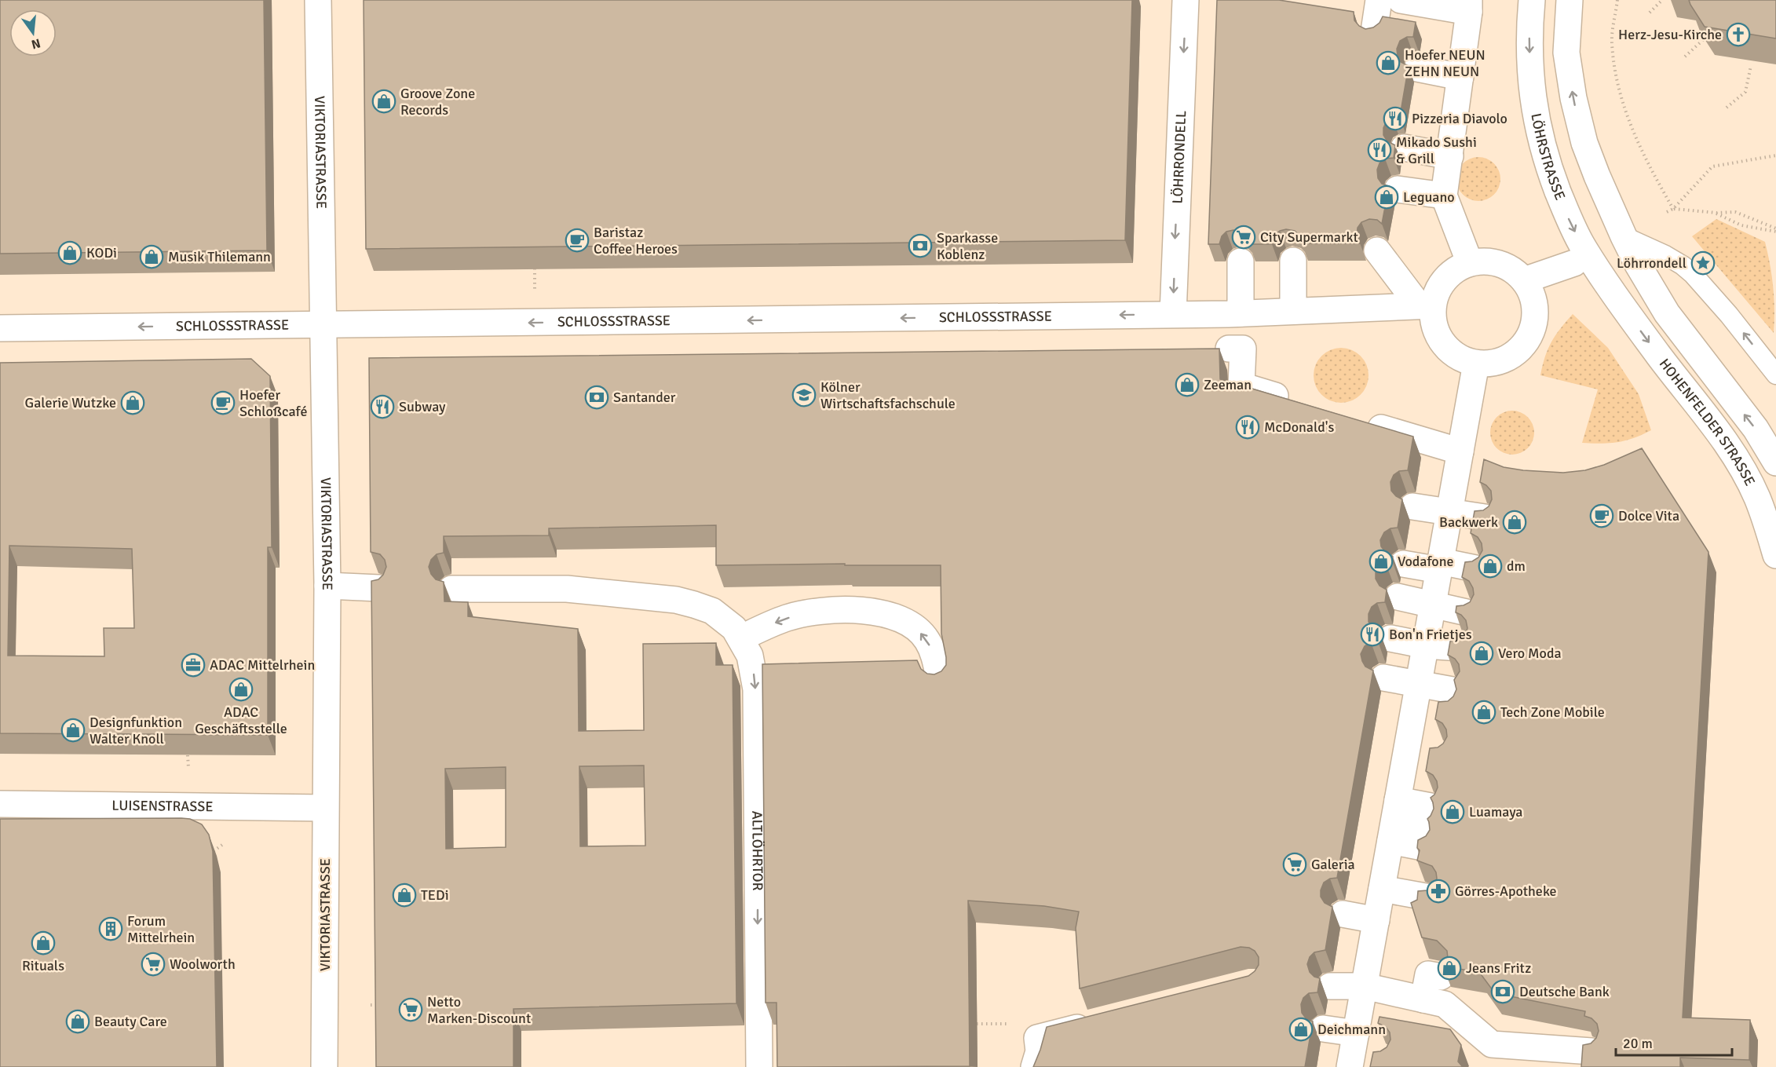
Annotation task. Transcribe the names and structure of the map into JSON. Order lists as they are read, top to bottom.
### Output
{
  "streets": {
    "street": [
      "VIKTORIASTRASSE",
      "LÖHRRONDELL",
      "LÖHRSTRASSE",
      "SCHLOSSSTRASSE",
      "HOHENFELDER STRASSE",
      "LUISENSTRASSE",
      "ALTLÖHRTOR"
    ]
  },
  "crossings": [
    ["VIKTORIASTRASSE", "SCHLOSSSTRASSE"],
    ["VIKTORIASTRASSE", "LUISENSTRASSE"],
    ["LÖHRRONDELL", "SCHLOSSSTRASSE"],
    ["LÖHRSTRASSE", "HOHENFELDER STRASSE"]
  ],
  "one_way": ["SCHLOSSSTRASSE", "ALTLÖHRTOR"],
  "places": {
    "church": ["Herz-Jesu-Kirche"],
    "shop": [
      "Hoefer NEUN ZEHN NEUN",
      "Groove Zone Records",
      "Leguano",
      "KODi",
      "Musik Thilemann",
      "Zeeman",
      "Galerie Wutzke",
      "Backwerk",
      "Vodafone",
      "dm",
      "Vero Moda",
      "ADAC Geschäftsstelle",
      "Tech Zone Mobile",
      "Designfunktion Walter Knoll",
      "Luamaya",
      "TEDi",
      "Rituals",
      "Jeans Fritz",
      "Beauty Care",
      "Deichmann"
    ],
    "restaurant": [
      "Pizzeria Diavolo",
      "Mikado Sushi & Grill",
      "Subway",
      "McDonald's",
      "Bon'n Frietjes"
    ],
    "supermarket": [
      "City Supermarkt",
      "Galeria",
      "Woolworth",
      "Netto Marken-Discount"
    ],
    "cafe": ["Baristaz Coffee Heroes", "Hoefer Schloßcafé", "Dolce Vita"],
    "bank": ["Sparkasse Koblenz", "Santander", "Deutsche Bank"],
    "place": ["Löhrrondell"],
    "school or university": ["Kölner Wirtschaftsfachschule"],
    "office": ["ADAC Mittelrhein"],
    "pharmacy": ["Görres-Apotheke"],
    "building": ["Forum Mittelrhein"]
  },
  "scale_bar": "20 m",
  "north": "bottom"
}
